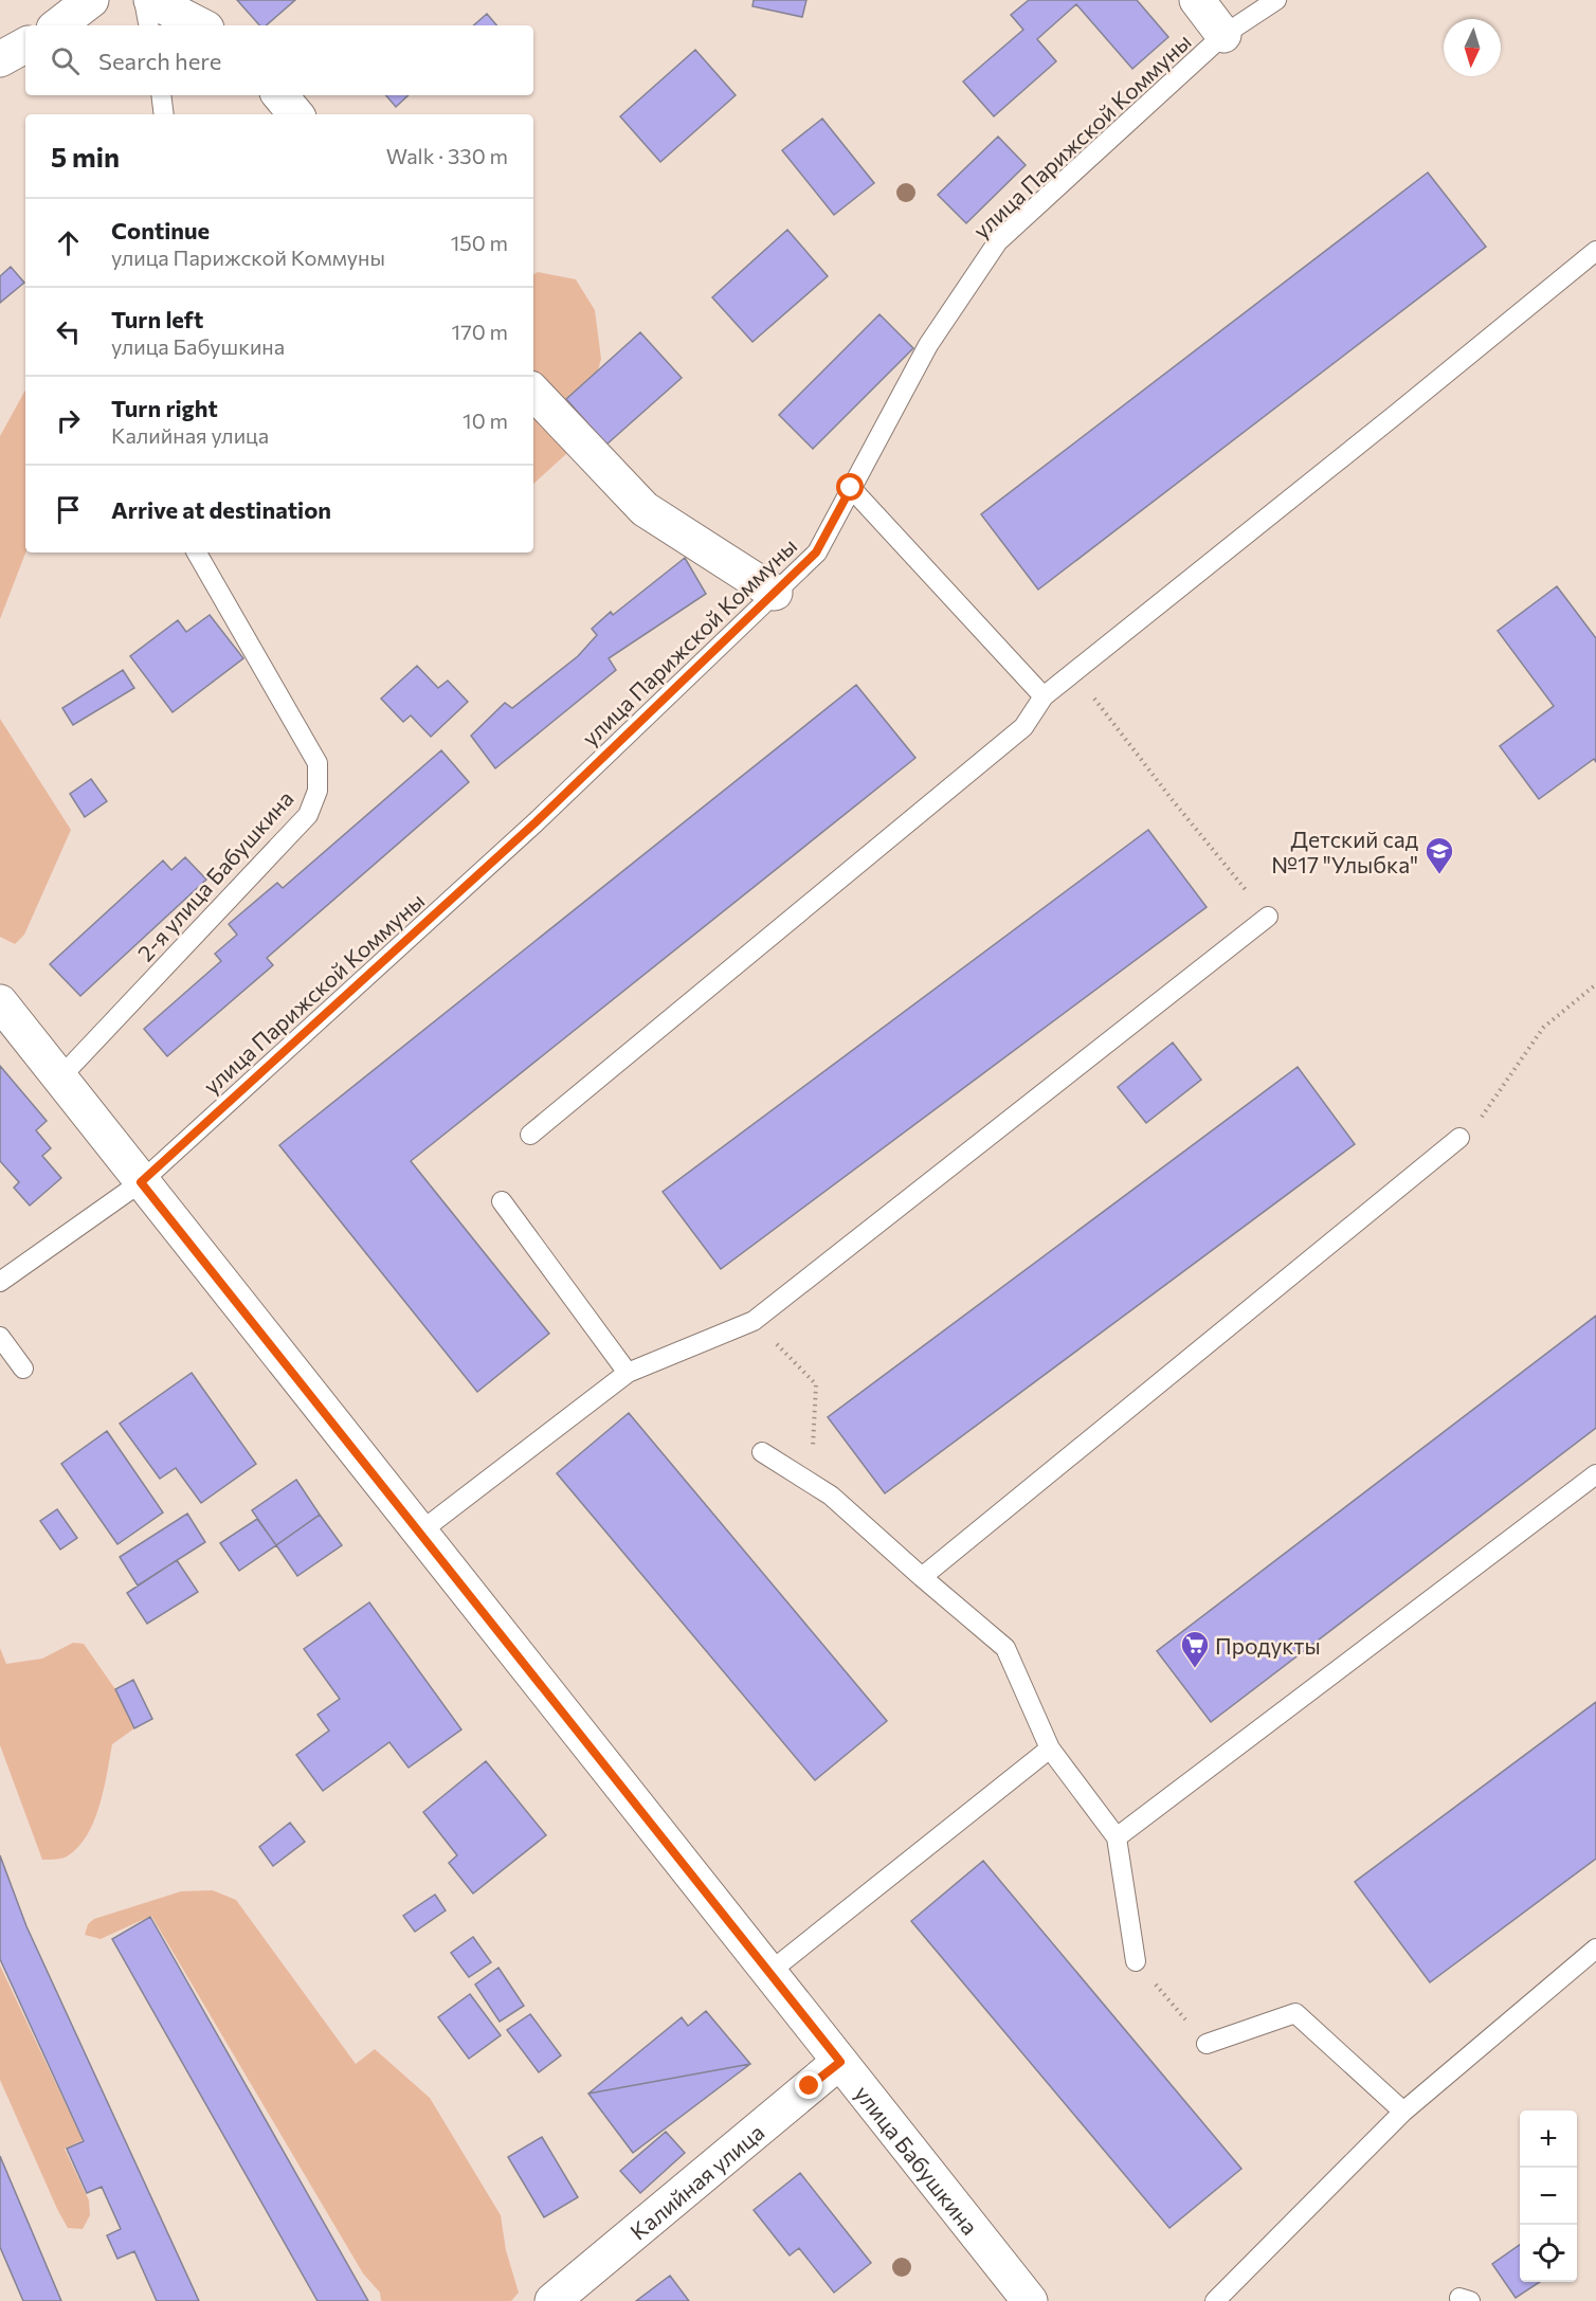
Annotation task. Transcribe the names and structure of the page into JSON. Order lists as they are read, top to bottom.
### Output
{
  "streets": {
    "street": ["улица Бабушкина", "Калийная улица"],
    "lane": ["улица Парижской Коммуны", "2-я улица Бабушкина"]
  },
  "crossings": [
    ["улица Парижской Коммуны", "улица Бабушкина"],
    ["2-я улица Бабушкина", "улица Бабушкина"],
    ["улица Бабушкина", "Калийная улица"]
  ],
  "places": {
    "school or university": ["Детский сад №17 \"Улыбка\""],
    "supermarket": ["Продукты"]
  },
  "north": "bottom",
  "page": {
    "search": "Search here",
    "heading": ["5 min", "Walk · 330 m"],
    "list": [
      ["Continue", "улица Парижской Коммуны", "150 m"],
      ["Turn left", "улица Бабушкина", "170 m"],
      ["Turn right", "Калийная улица", "10 m"],
      "Arrive at destination"
    ],
    "map_buttons": ["+", "−"]
  }
}
